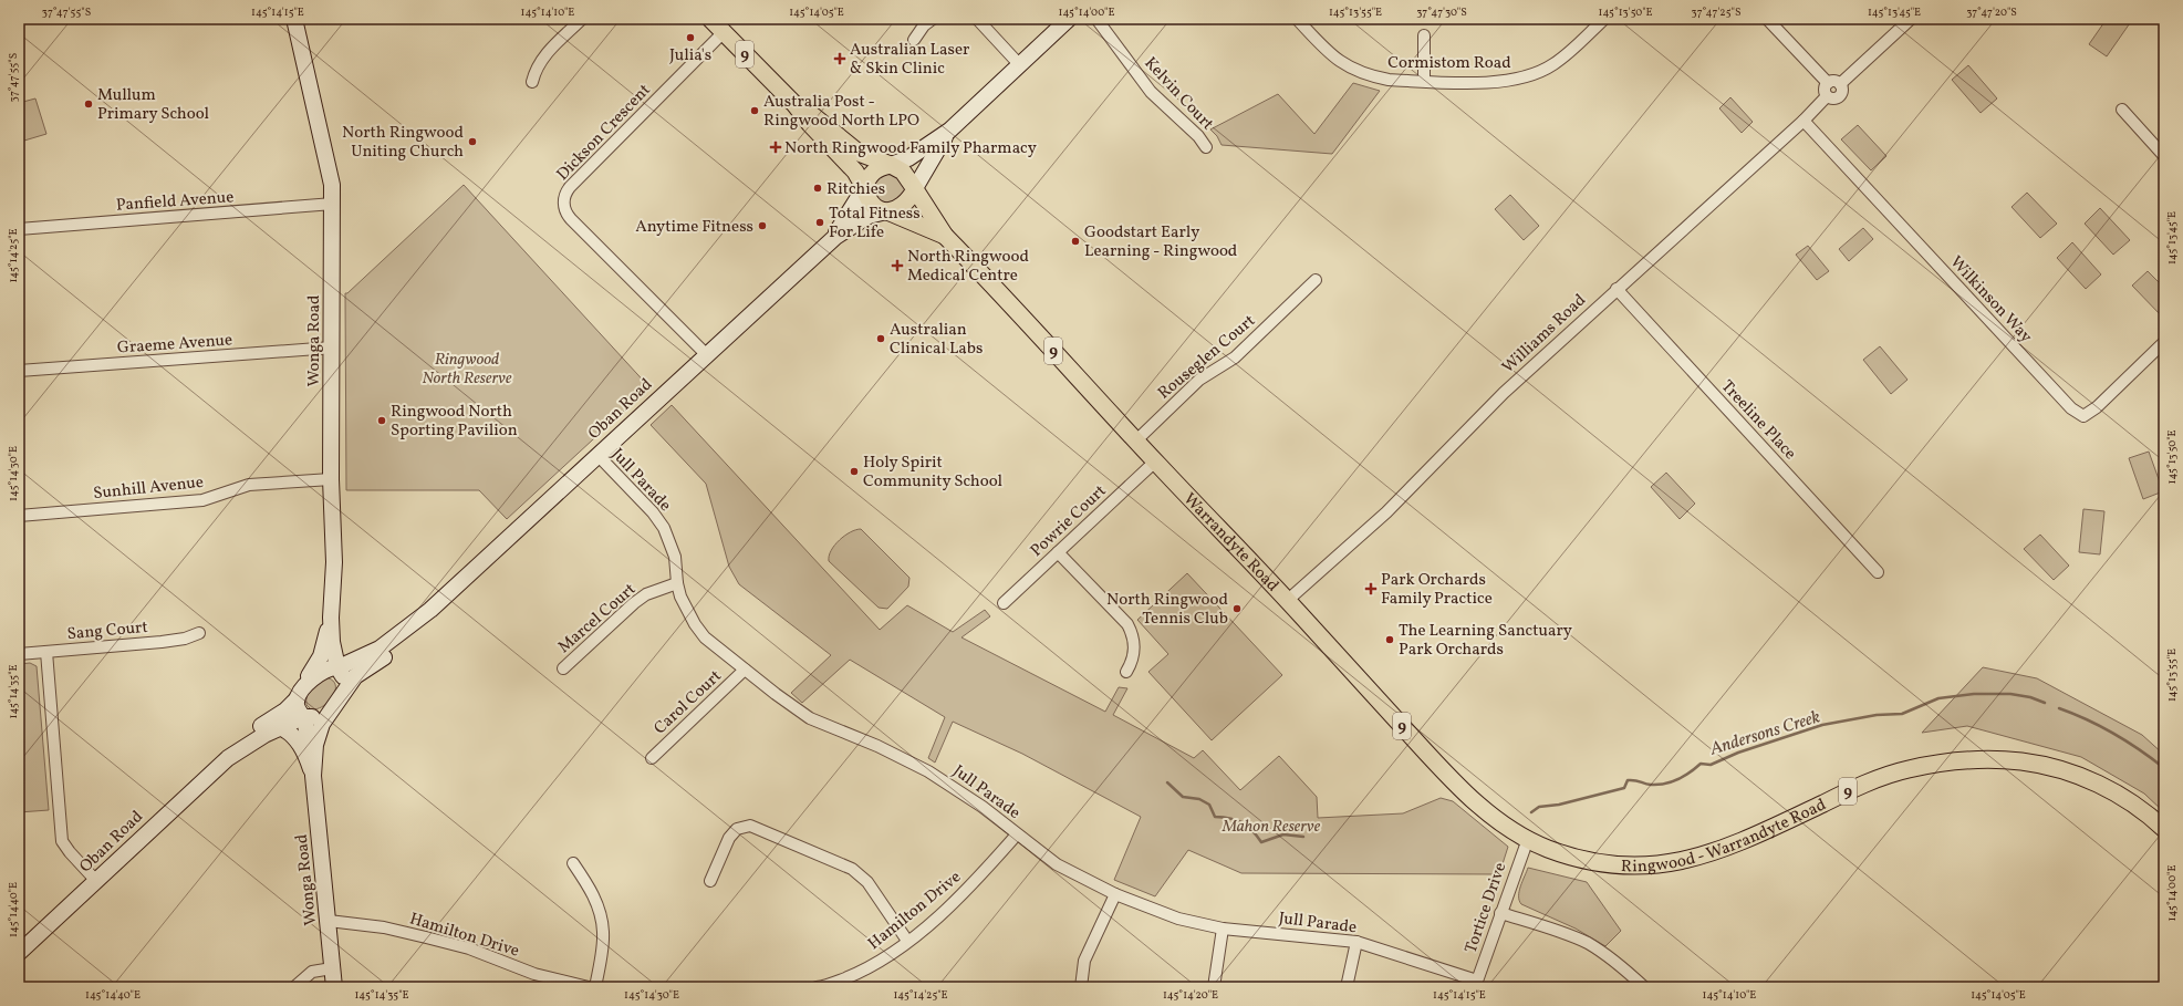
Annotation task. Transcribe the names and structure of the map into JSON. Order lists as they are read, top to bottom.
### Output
{
  "streets": {
    "main road": [
      "9",
      "Wonga Road",
      "Oban Road",
      "Warrandyte Road",
      "Ringwood - Warrandyte Road"
    ],
    "street": [
      "Cormistom Road",
      "Kelvin Court",
      "Dickson Crescent",
      "Panfield Avenue",
      "Wilkinson Way",
      "Williams Road",
      "Graeme Avenue",
      "Rouseglen Court",
      "Treeline Place",
      "Jull Parade",
      "Sunhill Avenue",
      "Powrie Court",
      "Marcel Court",
      "Sang Court",
      "Carol Court",
      "Tortice Drive",
      "Hamilton Drive"
    ]
  },
  "crossings": [
    ["9", "Dickson Crescent"],
    ["9", "Oban Road"],
    ["9", "Warrandyte Road"],
    ["Dickson Crescent", "Oban Road"],
    ["Panfield Avenue", "Wonga Road"],
    ["Wilkinson Way", "Williams Road"],
    ["Williams Road", "Treeline Place"],
    ["Williams Road", "Warrandyte Road"],
    ["Wonga Road", "Graeme Avenue"],
    ["Wonga Road", "Oban Road"],
    ["Wonga Road", "Sunhill Avenue"],
    ["Wonga Road", "Hamilton Drive"],
    ["Rouseglen Court", "Warrandyte Road"],
    ["Oban Road", "Jull Parade"],
    ["Oban Road", "Warrandyte Road"],
    ["Jull Parade", "Marcel Court"],
    ["Jull Parade", "Carol Court"],
    ["Jull Parade", "Tortice Drive"],
    ["Jull Parade", "Hamilton Drive"],
    ["Powrie Court", "Warrandyte Road"],
    ["Warrandyte Road", "Ringwood - Warrandyte Road"],
    ["Warrandyte Road", "Tortice Drive"],
    ["Ringwood - Warrandyte Road", "Tortice Drive"]
  ],
  "water": ["Andersons Creek"],
  "parks": ["Ringwood North Reserve", "Mahon Reserve"],
  "places": {
    "other": [
      "Julia's",
      "Mullum Primary School",
      "Australia Post - Ringwood North LPO",
      "North Ringwood Uniting Church",
      "Ritchies",
      "Total Fitness For Life",
      "Anytime Fitness",
      "Goodstart Early Learning - Ringwood",
      "Australian Clinical Labs",
      "Ringwood North Sporting Pavilion",
      "Holy Spirit Community School",
      "North Ringwood Tennis Club",
      "The Learning Sanctuary Park Orchards"
    ],
    "health": [
      "Australian Laser & Skin Clinic",
      "North Ringwood Family Pharmacy",
      "North Ringwood Medical Centre",
      "Park Orchards Family Practice"
    ]
  },
  "coordinates": [
    "37°47'55\"S",
    "145°14'15\"E",
    "145°14'10\"E",
    "145°14'05\"E",
    "145°14'00\"E",
    "145°13'55\"E",
    "37°47'30\"S",
    "145°13'50\"E",
    "37°47'25\"S",
    "145°13'45\"E",
    "37°47'20\"S",
    "145°14'25\"E",
    "145°14'30\"E",
    "145°14'35\"E",
    "145°14'40\"E",
    "145°14'20\"E"
  ]
}
